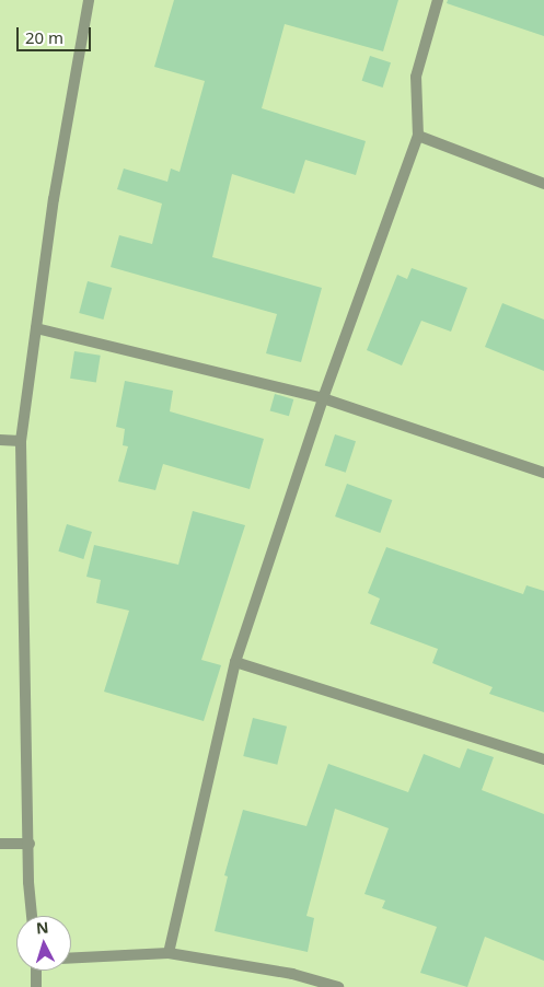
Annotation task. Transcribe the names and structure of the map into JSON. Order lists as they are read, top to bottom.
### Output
{
  "scale_bar": "20 m",
  "north": "top"
}
